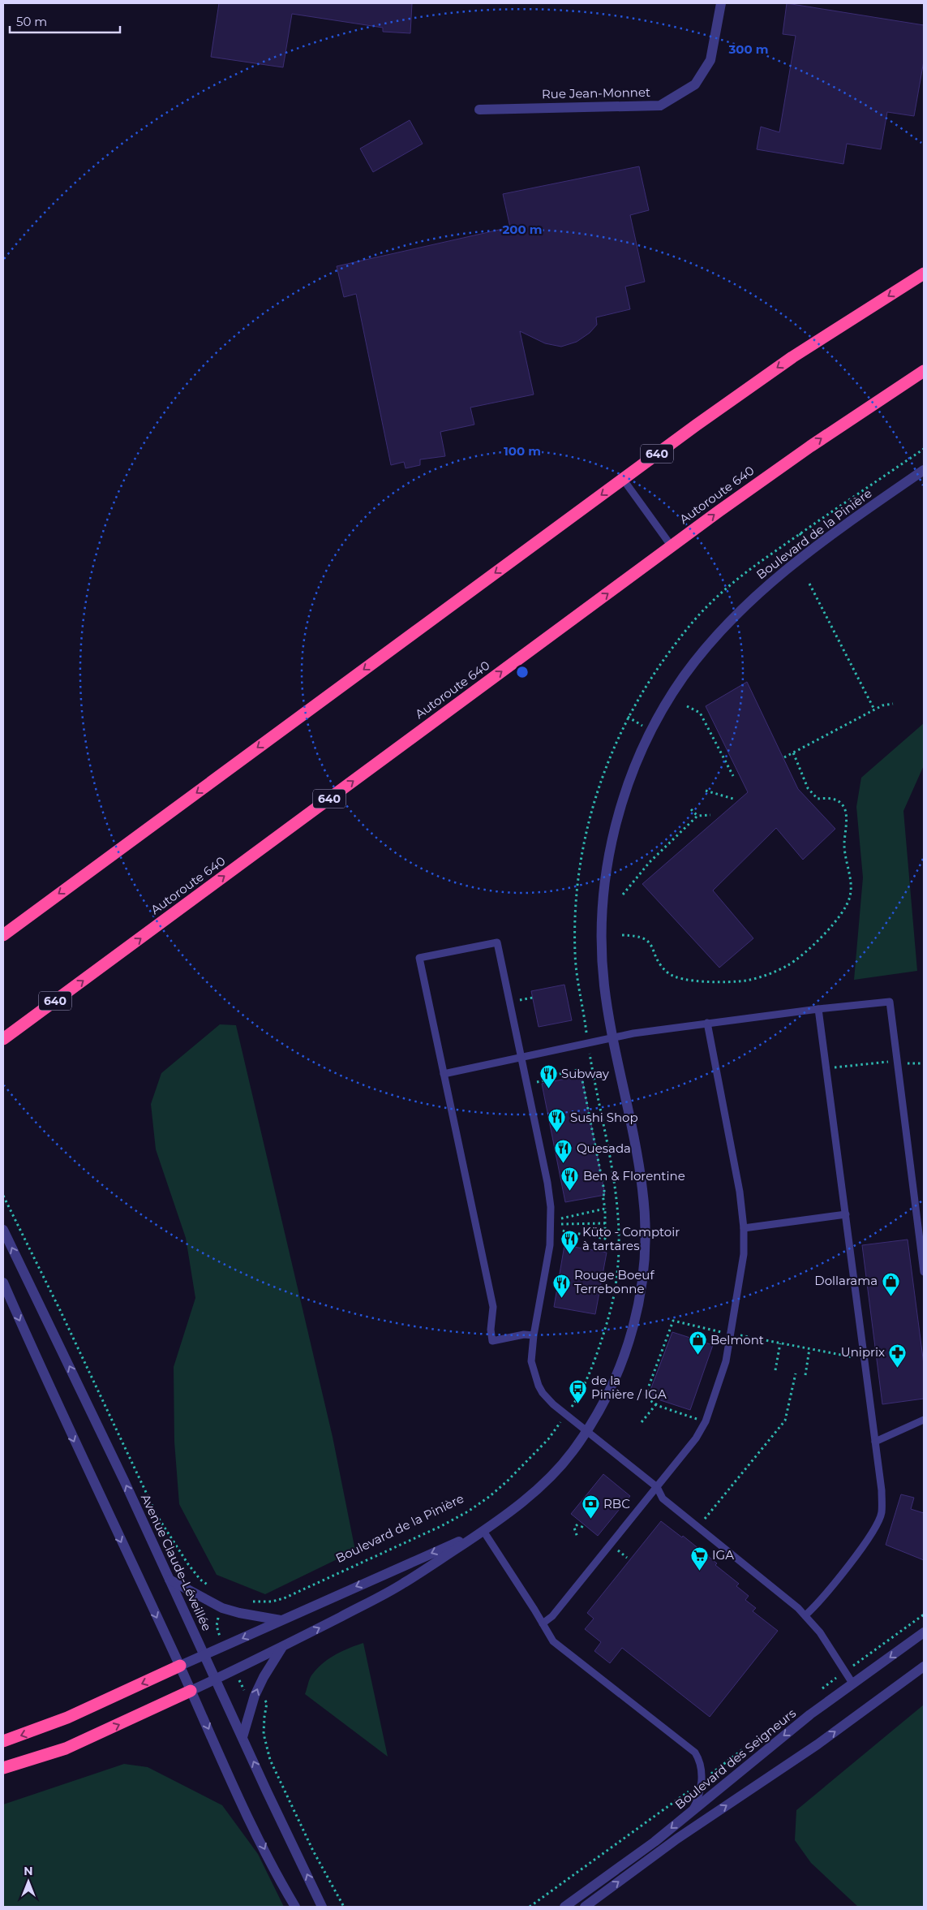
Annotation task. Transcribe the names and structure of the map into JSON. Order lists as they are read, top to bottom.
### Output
{
  "streets": {
    "highway": ["640", "Autoroute 640"],
    "street": [
      "Rue Jean-Monnet",
      "Boulevard de la Pinière",
      "Avenue Claude-Léveillée",
      "Boulevard des Seigneurs"
    ]
  },
  "crossings": [
    ["Boulevard de la Pinière", "Avenue Claude-Léveillée"]
  ],
  "places": {
    "restaurant": [
      "Subway",
      "Sushi Shop",
      "Quesada",
      "Ben & Florentine",
      "Küto - Comptoir à tartares",
      "Rouge Boeuf Terrebonne"
    ],
    "shop": ["Dollarama", "Belmont"],
    "pharmacy": ["Uniprix"],
    "bus stop": ["de la Pinière / IGA"],
    "bank": ["RBC"],
    "supermarket": ["IGA"]
  },
  "scale_bar": "50 m",
  "north": "top",
  "rings": ["300 m", "200 m", "100 m"]
}
